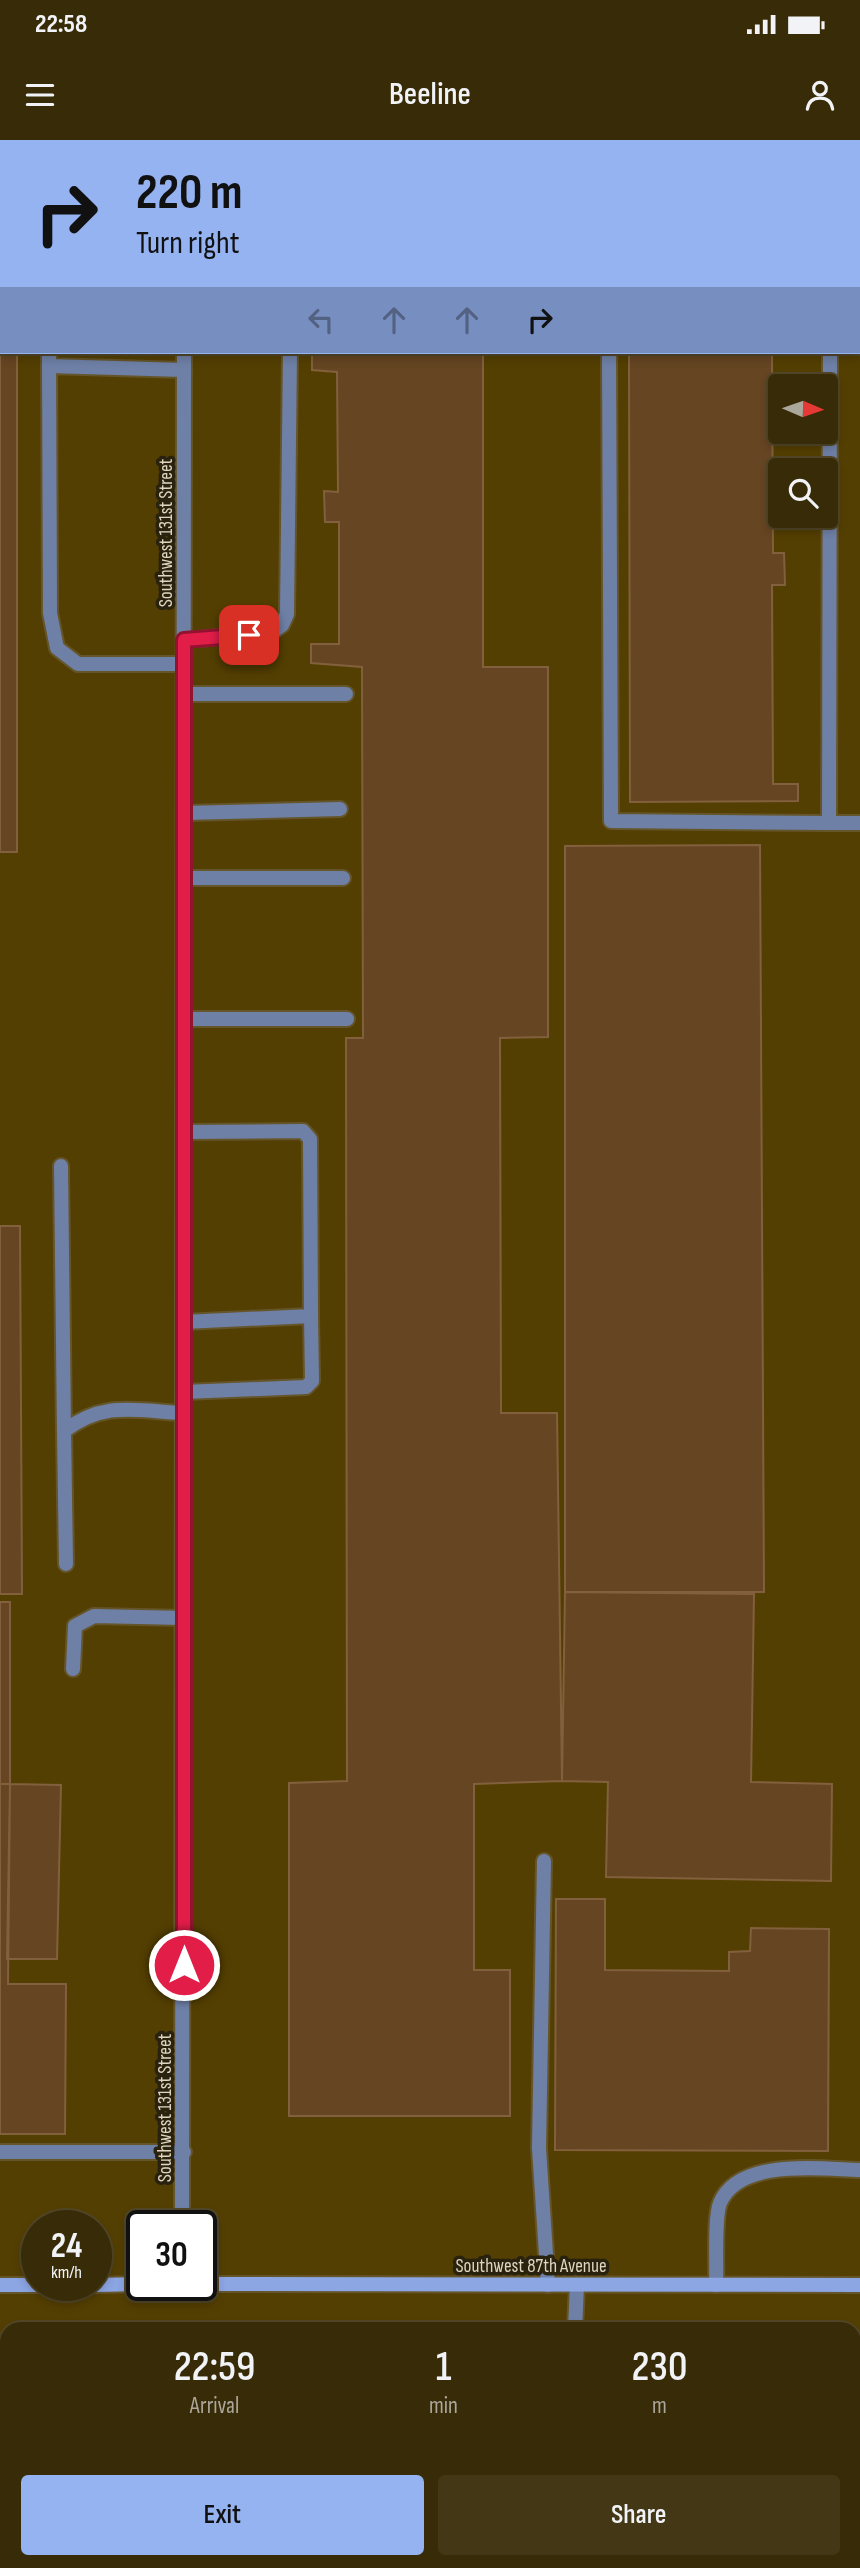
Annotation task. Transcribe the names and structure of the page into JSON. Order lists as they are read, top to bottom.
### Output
{
  "streets": {
    "main road": ["Southwest 87th Avenue"],
    "street": ["Southwest 131st Street"]
  },
  "north": "right",
  "page": {
    "status": "22:58",
    "header": "Beeline",
    "turn": ["220 m", "Turn right"],
    "speed": "24 km/h",
    "limit": "30",
    "eta": [
      "22:59",
      "Arrival",
      "1",
      "min",
      "230",
      "m"
    ],
    "buttons": ["Exit", "Share"]
  }
}
